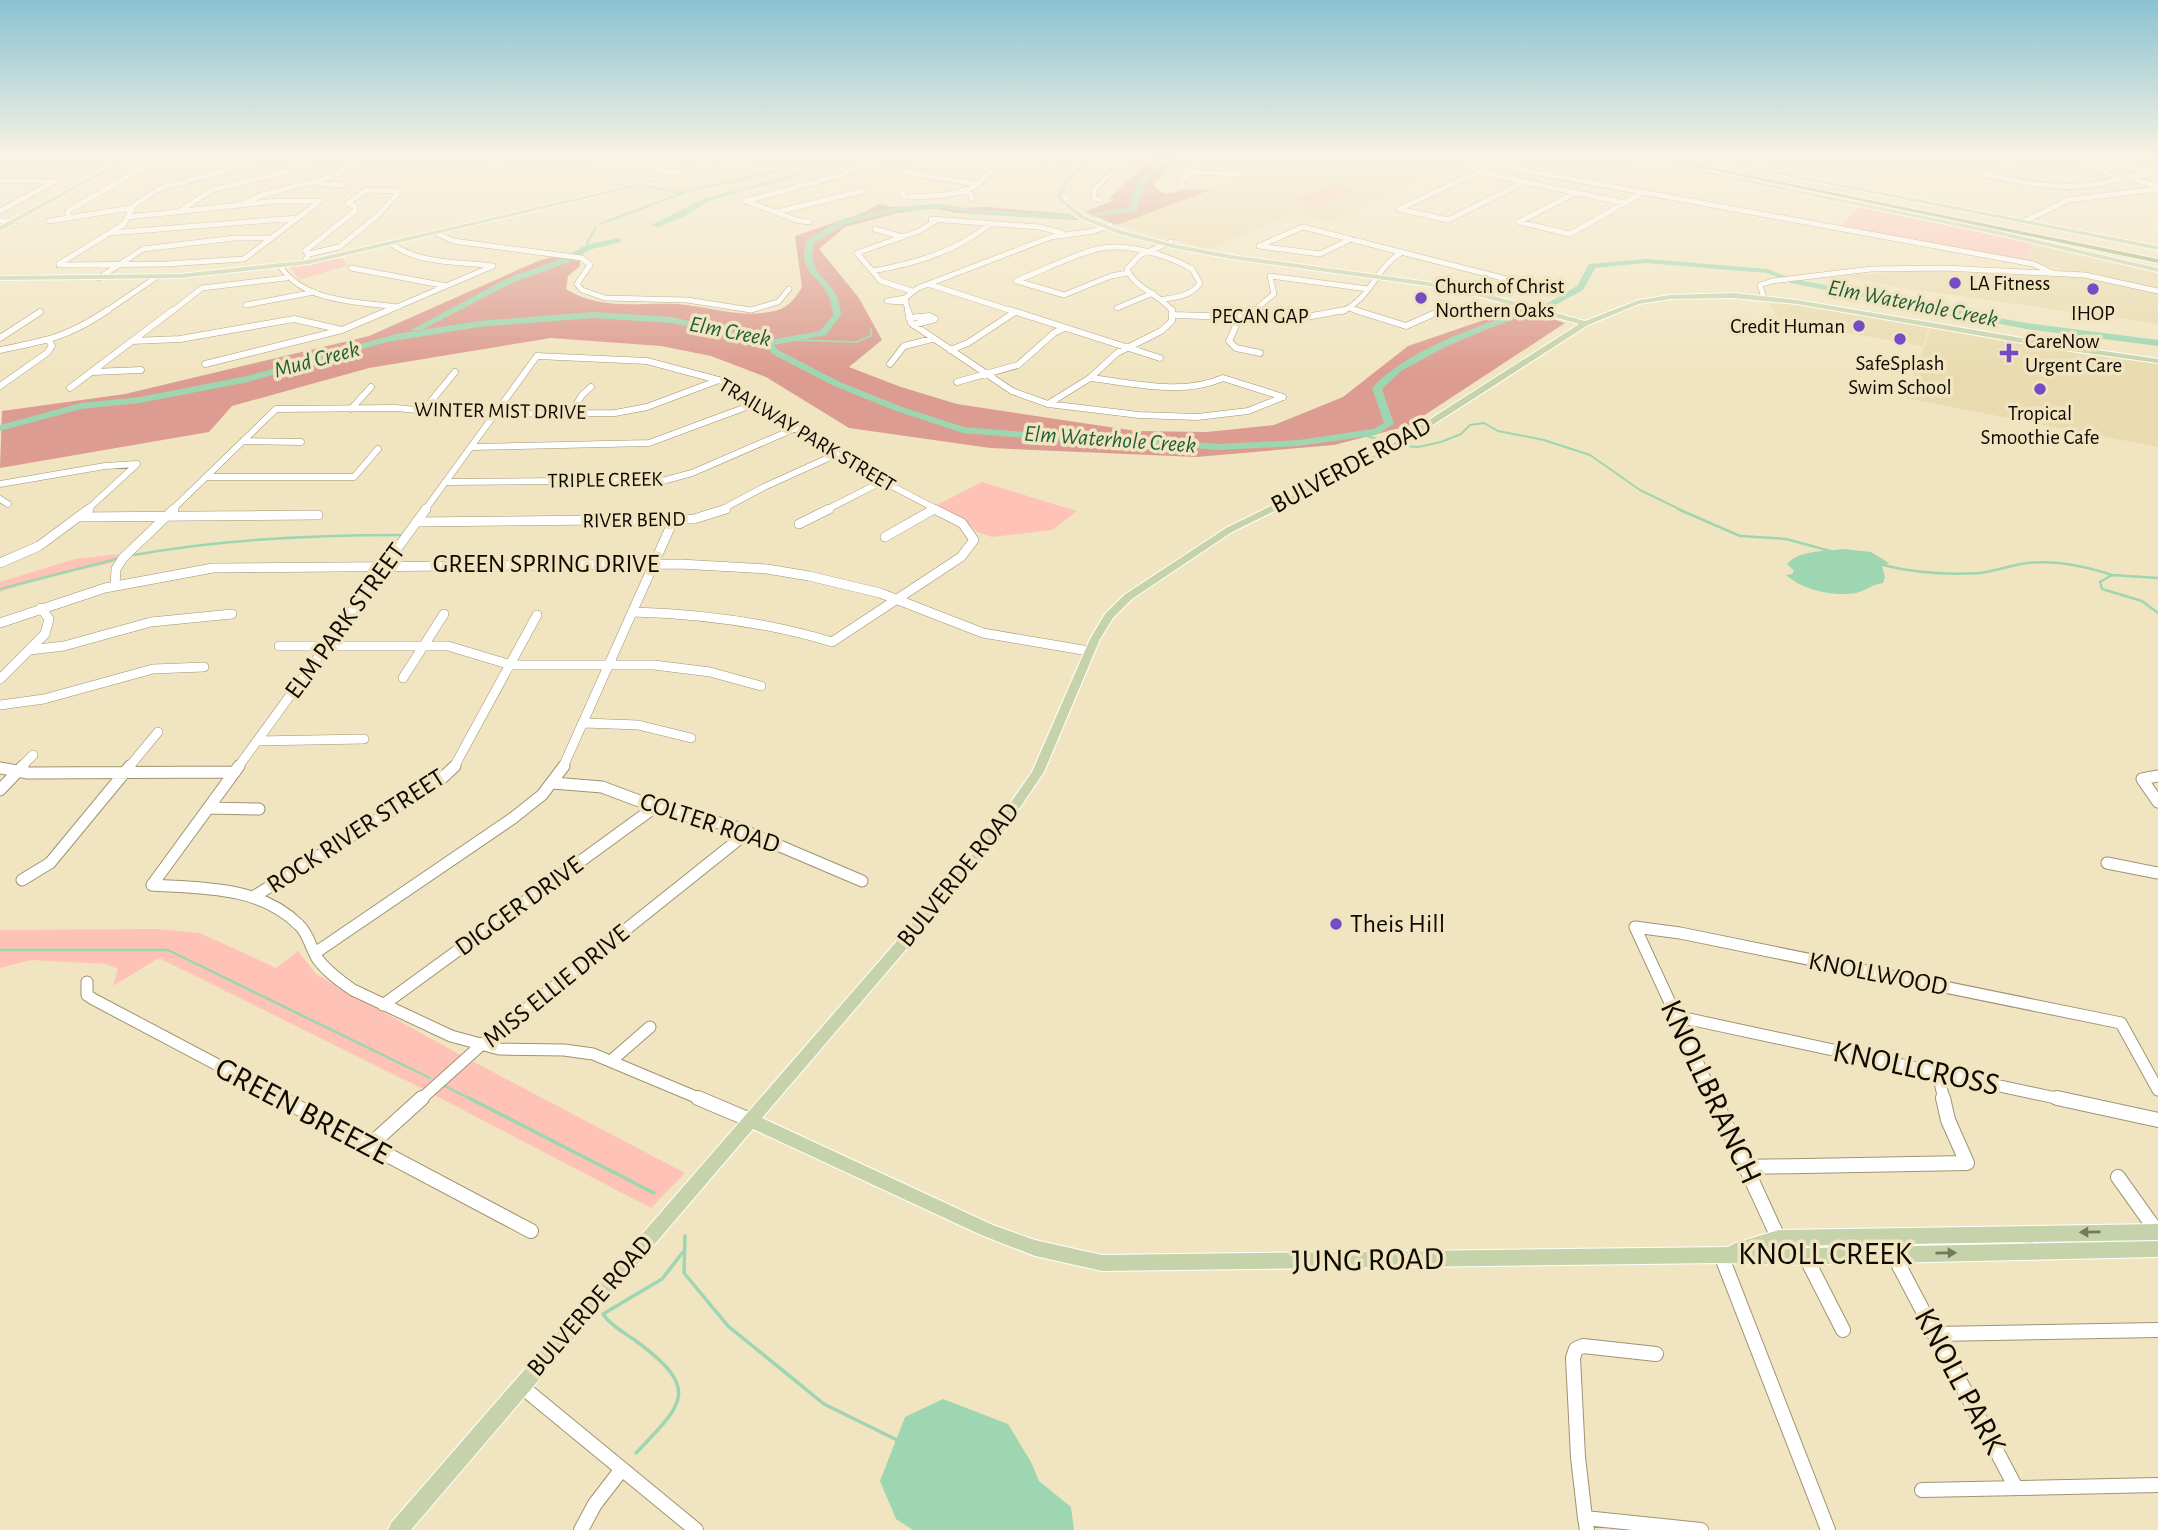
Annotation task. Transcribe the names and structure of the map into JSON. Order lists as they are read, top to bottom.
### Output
{
  "streets": {
    "main road": ["BULVERDE ROAD", "KNOLL CREEK", "JUNG ROAD"],
    "street": [
      "PECAN GAP",
      "WINTER MIST DRIVE",
      "TRAILWAY PARK STREET",
      "TRIPLE CREEK",
      "RIVER BEND",
      "GREEN SPRING DRIVE",
      "ELM PARK STREET",
      "COLTER ROAD",
      "ROCK RIVER STREET",
      "DIGGER DRIVE",
      "KNOLLWOOD",
      "MISS ELLIE DRIVE",
      "KNOLLCROSS",
      "KNOLLBRANCH",
      "GREEN BREEZE",
      "KNOLL PARK"
    ]
  },
  "crossings": [
    ["WINTER MIST DRIVE", "TRAILWAY PARK STREET"],
    ["WINTER MIST DRIVE", "ELM PARK STREET"],
    ["TRAILWAY PARK STREET", "TRIPLE CREEK"],
    ["TRAILWAY PARK STREET", "RIVER BEND"],
    ["TRAILWAY PARK STREET", "GREEN SPRING DRIVE"],
    ["TRAILWAY PARK STREET", "ELM PARK STREET"],
    ["BULVERDE ROAD", "GREEN SPRING DRIVE"],
    ["BULVERDE ROAD", "JUNG ROAD"],
    ["TRIPLE CREEK", "ELM PARK STREET"],
    ["RIVER BEND", "ELM PARK STREET"],
    ["GREEN SPRING DRIVE", "ELM PARK STREET"],
    ["ELM PARK STREET", "ROCK RIVER STREET"],
    ["COLTER ROAD", "DIGGER DRIVE"],
    ["COLTER ROAD", "MISS ELLIE DRIVE"],
    ["KNOLLWOOD", "KNOLLBRANCH"],
    ["MISS ELLIE DRIVE", "GREEN BREEZE"],
    ["KNOLLCROSS", "KNOLLBRANCH"],
    ["KNOLLBRANCH", "KNOLL CREEK"],
    ["KNOLL CREEK", "JUNG ROAD"],
    ["KNOLL CREEK", "KNOLL PARK"]
  ],
  "water": ["Elm Waterhole Creek", "Elm Creek", "Mud Creek"],
  "places": {
    "other": [
      "LA Fitness",
      "IHOP",
      "Church of Christ Northern Oaks",
      "Credit Human",
      "SafeSplash Swim School",
      "Tropical Smoothie Cafe",
      "Theis Hill"
    ],
    "health": ["CareNow Urgent Care"]
  }
}
